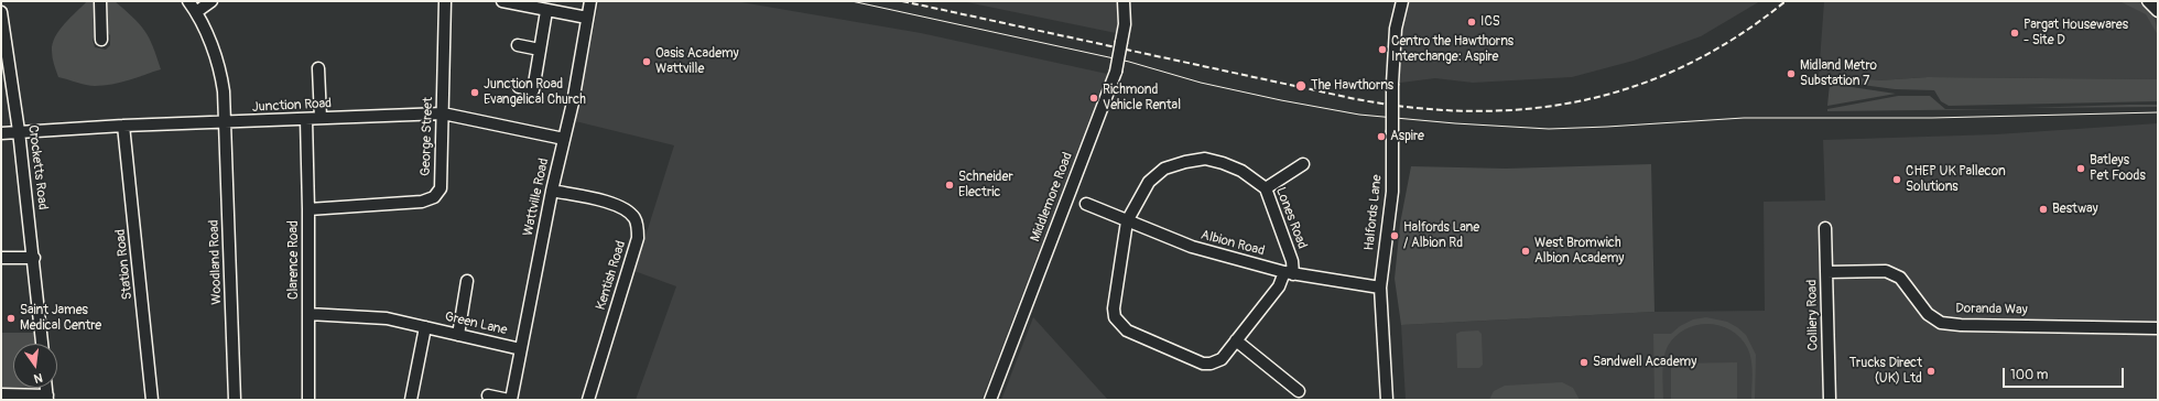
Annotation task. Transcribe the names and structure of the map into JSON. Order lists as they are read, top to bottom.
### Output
{
  "streets": {
    "street": [
      "Junction Road",
      "George Street",
      "Crocketts Road",
      "Wattville Road",
      "Middlemore Road",
      "Halfords Lane",
      "Lones Road",
      "Albion Road",
      "Clarence Road",
      "Woodland Road",
      "Station Road",
      "Kentish Road",
      "Doranda Way",
      "Colliery Road",
      "Green Lane"
    ]
  },
  "crossings": [
    ["Junction Road", "George Street"],
    ["Junction Road", "Crocketts Road"],
    ["Junction Road", "Wattville Road"],
    ["Junction Road", "Clarence Road"],
    ["Junction Road", "Woodland Road"],
    ["Junction Road", "Station Road"],
    ["George Street", "Clarence Road"],
    ["Wattville Road", "Kentish Road"],
    ["Wattville Road", "Green Lane"],
    ["Halfords Lane", "Albion Road"],
    ["Lones Road", "Albion Road"],
    ["Clarence Road", "Green Lane"],
    ["Doranda Way", "Colliery Road"]
  ],
  "places": [
    "ICS",
    "Pargat Housewares - Site D",
    "Centro the Hawthorns Interchange: Aspire",
    "Oasis Academy Wattville",
    "Midland Metro Substation 7",
    "The Hawthorns",
    "Junction Road Evangelical Church",
    "Richmond Vehicle Rental",
    "Aspire",
    "Batleys Pet Foods",
    "CHEP UK Pallecon Solutions",
    "Schneider Electric",
    "Bestway",
    "Halfords Lane / Albion Rd",
    "West Bromwich Albion Academy",
    "Saint James Medical Centre",
    "Sandwell Academy",
    "Trucks Direct (UK) Ltd"
  ],
  "scale_bar": "100 m",
  "north": "bottom"
}
